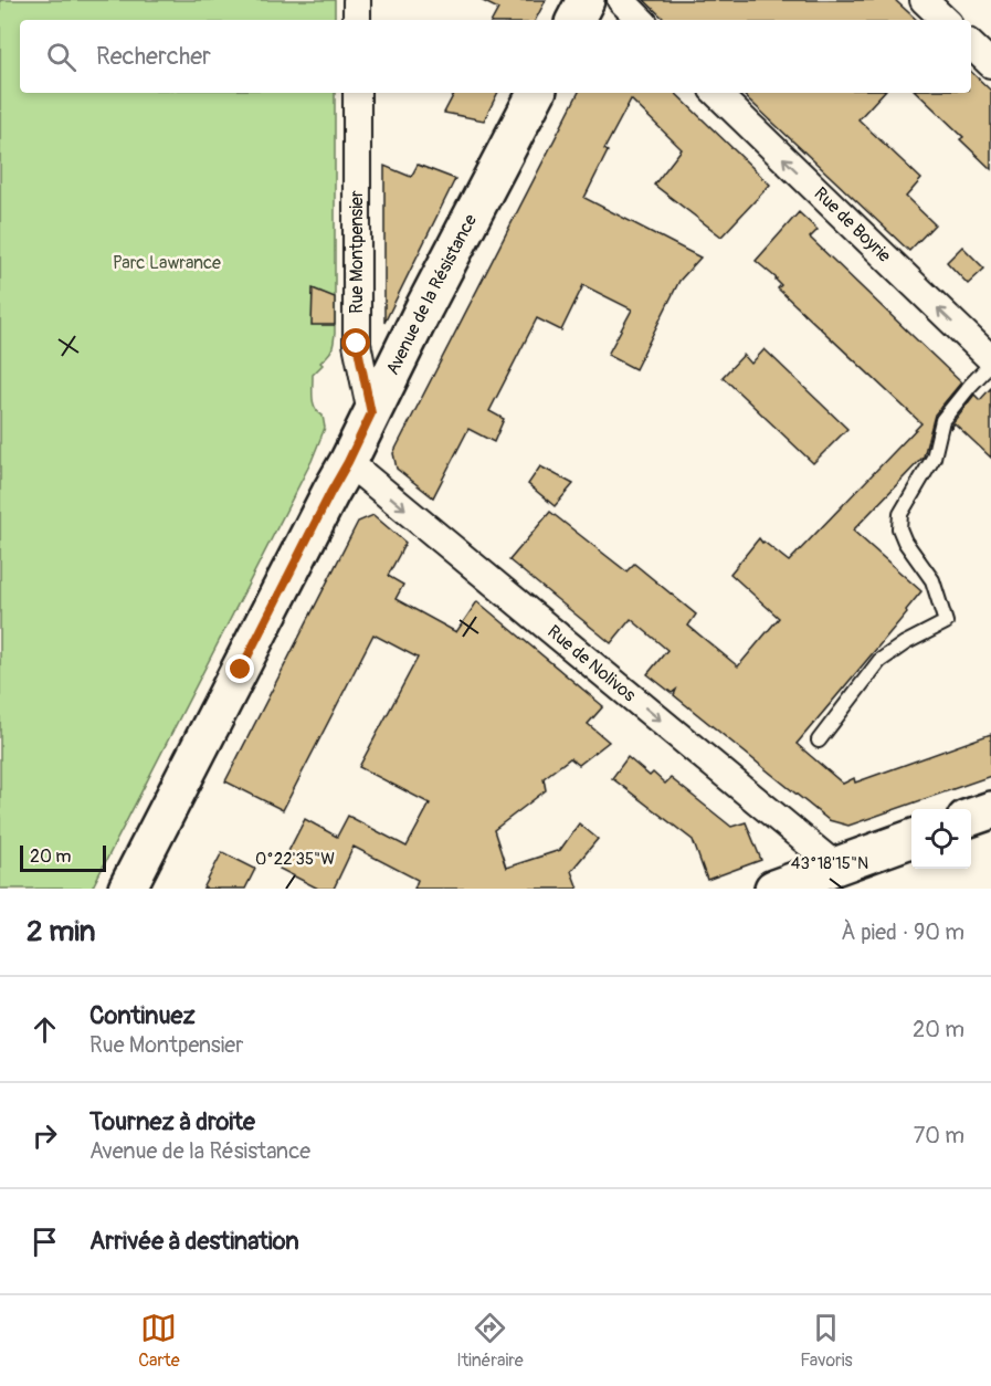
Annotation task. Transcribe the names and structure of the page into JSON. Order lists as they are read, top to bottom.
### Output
{
  "streets": {
    "street": [
      "Rue de Boyrie",
      "Rue Montpensier",
      "Avenue de la Résistance",
      "Rue de Nolivos"
    ]
  },
  "crossings": [
    ["Rue Montpensier", "Avenue de la Résistance"],
    ["Avenue de la Résistance", "Rue de Nolivos"]
  ],
  "one_way": ["Rue de Boyrie", "Rue de Nolivos"],
  "parks": ["Parc Lawrance"],
  "scale_bar": "20 m",
  "page": {
    "search": "Rechercher",
    "scale": "20 m",
    "heading": ["2 min", "À pied · 90 m"],
    "list": [
      ["Continuez", "Rue Montpensier", "20 m"],
      ["Tournez à droite", "Avenue de la Résistance", "70 m"],
      "Arrivée à destination"
    ],
    "nav": ["Carte", "Itinéraire", "Favoris"]
  },
  "coordinates": ["0°22'35\"W", "43°18'15\"N"]
}
